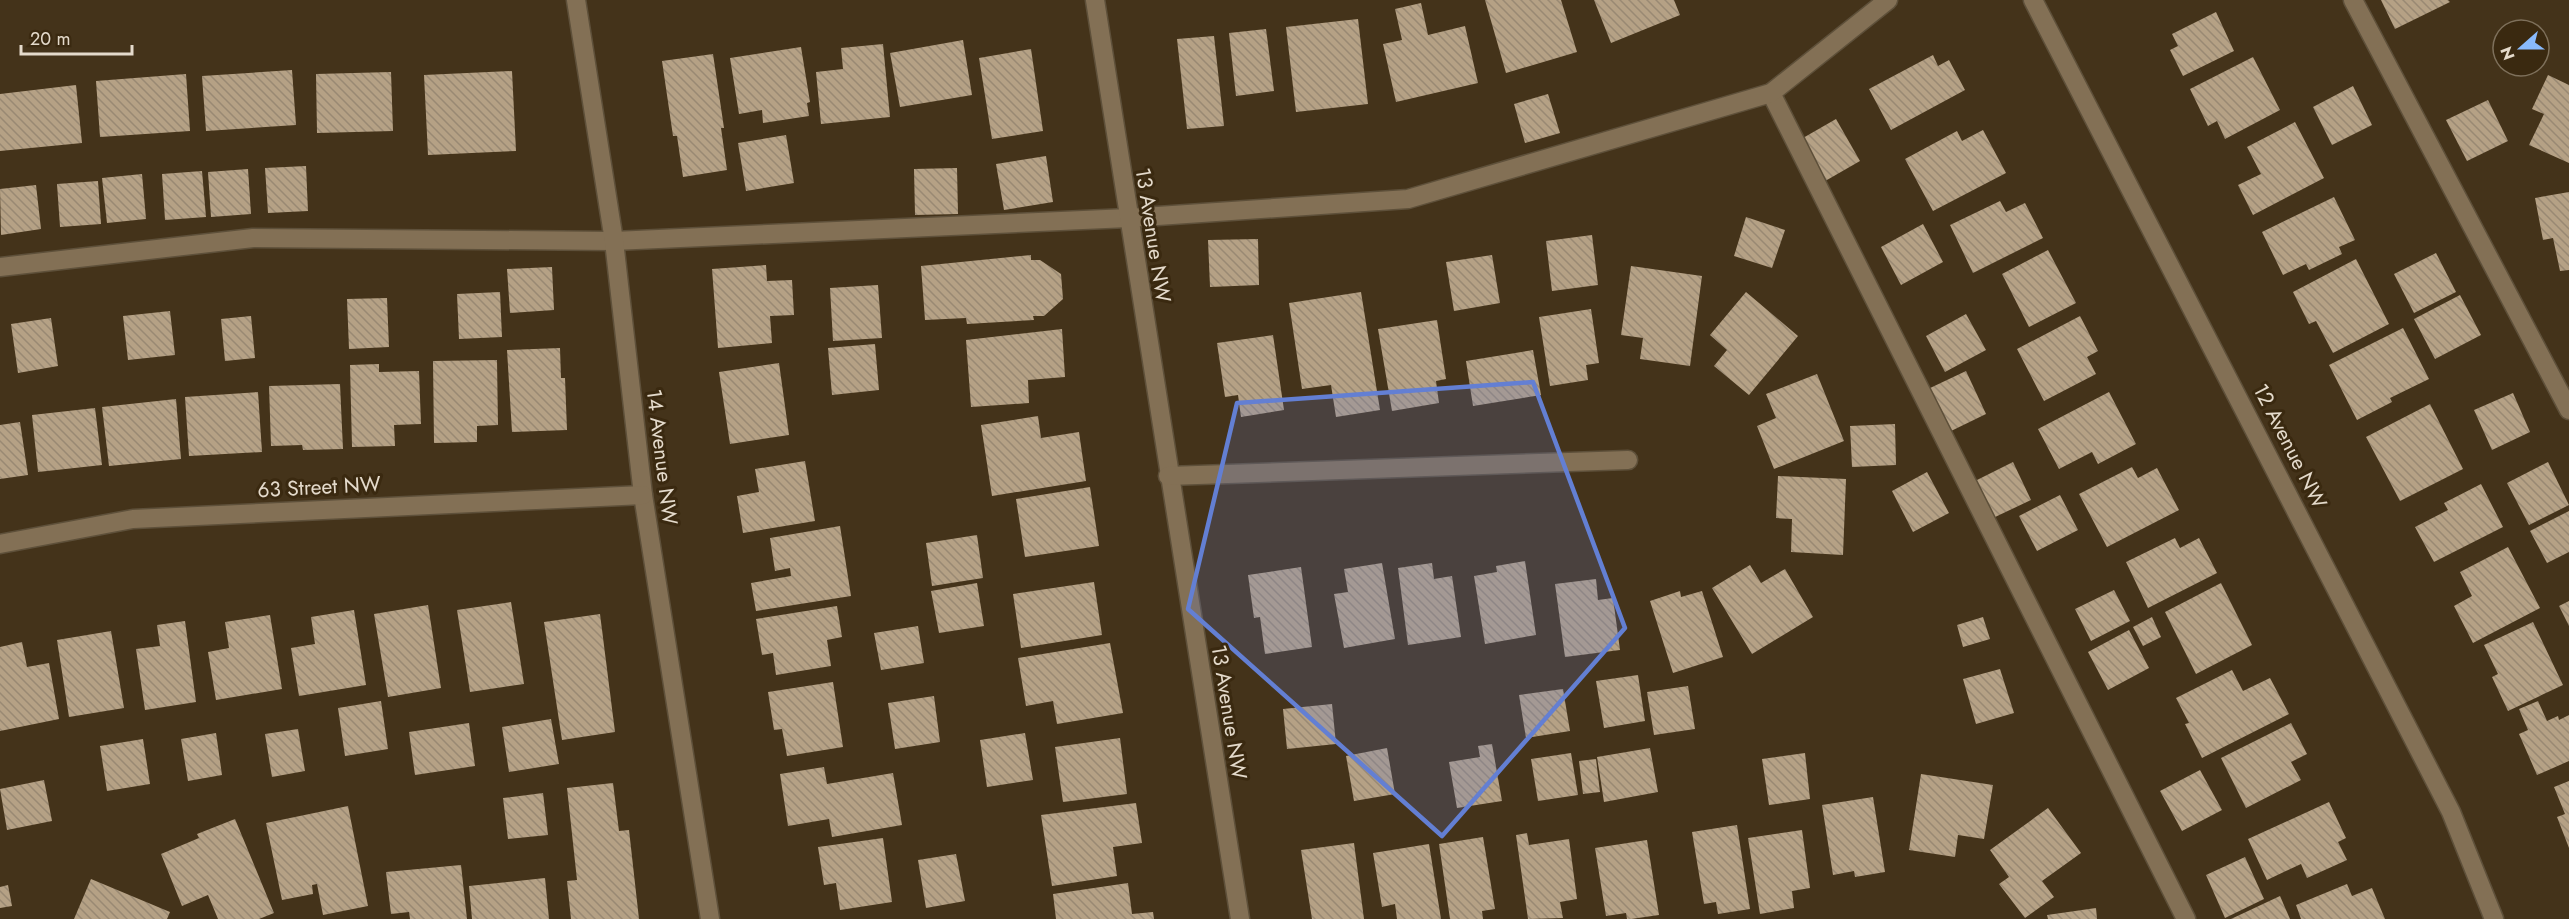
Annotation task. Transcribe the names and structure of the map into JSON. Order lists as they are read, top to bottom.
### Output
{
  "streets": {
    "street": [
      "13 Avenue NW",
      "12 Avenue NW",
      "14 Avenue NW",
      "63 Street NW"
    ]
  },
  "crossings": [
    ["14 Avenue NW", "63 Street NW"]
  ],
  "scale_bar": "20 m",
  "north": "left"
}
